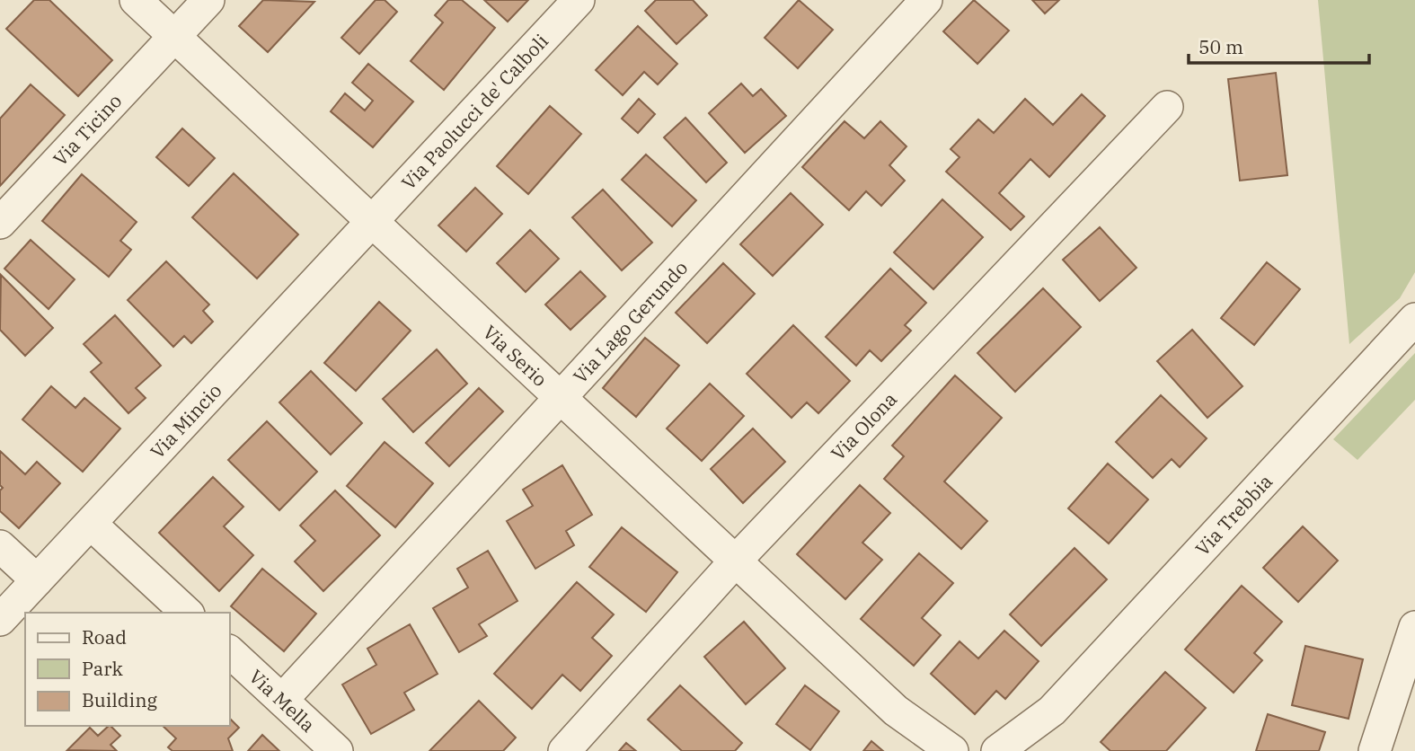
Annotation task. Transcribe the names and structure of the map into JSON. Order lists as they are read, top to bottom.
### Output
{
  "streets": {
    "street": [
      "Via Paolucci de' Calboli",
      "Via Ticino",
      "Via Lago Gerundo",
      "Via Serio",
      "Via Mincio",
      "Via Olona",
      "Via Trebbia",
      "Via Mella"
    ]
  },
  "crossings": [
    ["Via Paolucci de' Calboli", "Via Serio"],
    ["Via Paolucci de' Calboli", "Via Mincio"],
    ["Via Ticino", "Via Serio"],
    ["Via Lago Gerundo", "Via Serio"],
    ["Via Lago Gerundo", "Via Mella"],
    ["Via Serio", "Via Mincio"],
    ["Via Serio", "Via Olona"]
  ],
  "legend": ["Road", "Park", "Building"],
  "scale_bar": "50 m"
}
